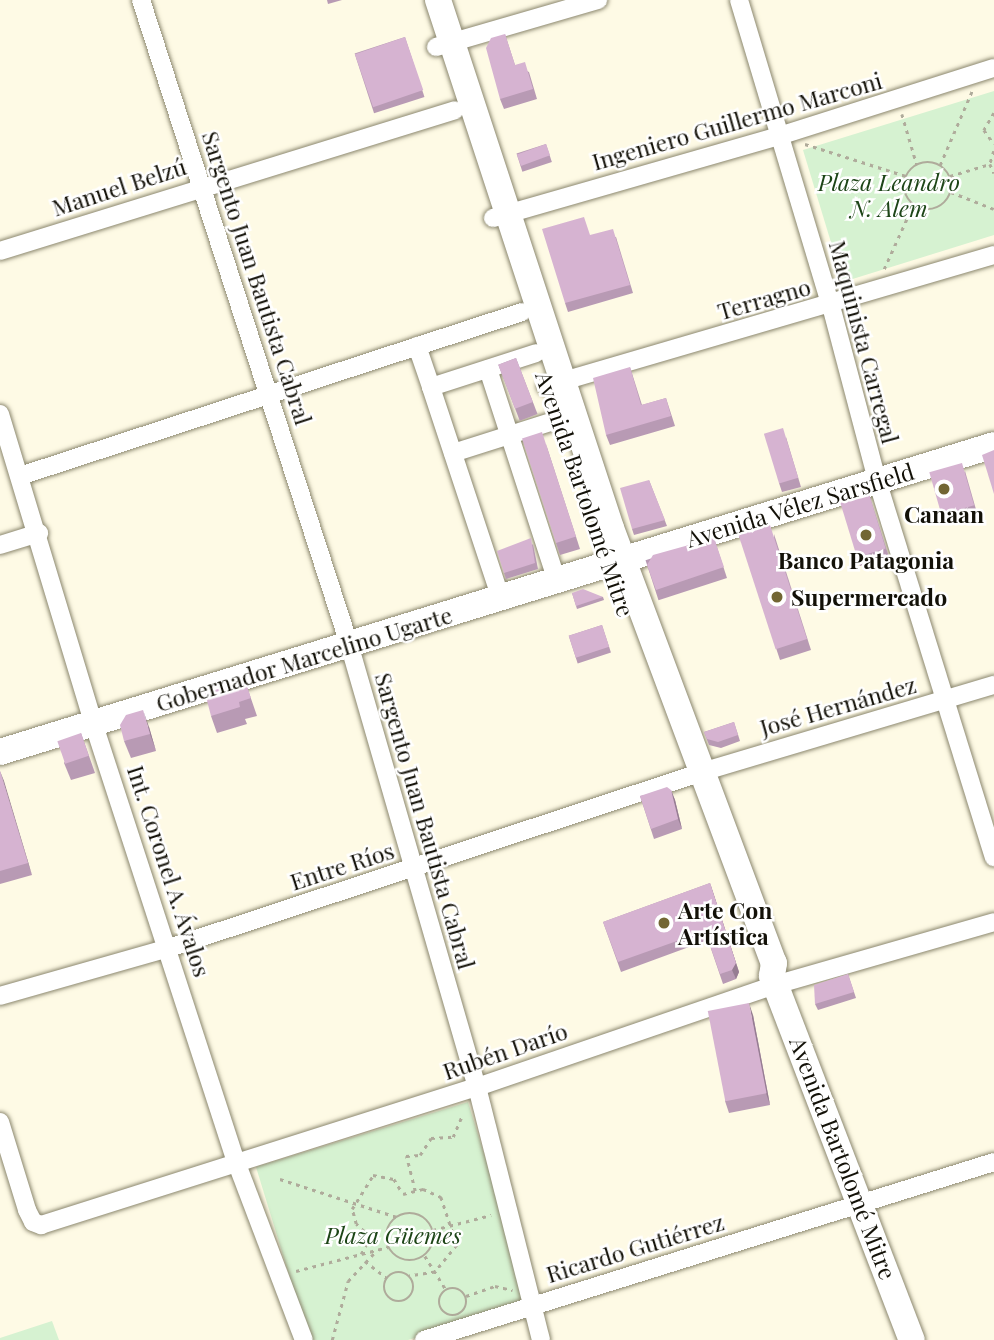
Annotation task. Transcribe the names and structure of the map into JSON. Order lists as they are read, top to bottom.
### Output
{
  "streets": {
    "main road": ["Avenida Bartolomé Mitre", "Avenida Vélez Sarsfield", "Gobernador Marcelino Ugarte"],
    "street": [
      "Ingeniero Guillermo Marconi",
      "Manuel Belzú",
      "Sargento Juan Bautista Cabral",
      "Terragno",
      "Maquinista Carregal",
      "José Hernández",
      "Entre Ríos",
      "Int. Coronel A. Ávalos",
      "Rubén Darío",
      "Ricardo Gutiérrez"
    ]
  },
  "crossings": [
    ["Ingeniero Guillermo Marconi", "Maquinista Carregal"],
    ["Ingeniero Guillermo Marconi", "Avenida Bartolomé Mitre"],
    ["Manuel Belzú", "Sargento Juan Bautista Cabral"],
    ["Manuel Belzú", "Avenida Bartolomé Mitre"],
    ["Sargento Juan Bautista Cabral", "Gobernador Marcelino Ugarte"],
    ["Sargento Juan Bautista Cabral", "Entre Ríos"],
    ["Sargento Juan Bautista Cabral", "Rubén Darío"],
    ["Sargento Juan Bautista Cabral", "Ricardo Gutiérrez"],
    ["Terragno", "Maquinista Carregal"],
    ["Terragno", "Avenida Bartolomé Mitre"],
    ["Maquinista Carregal", "Avenida Vélez Sarsfield"],
    ["Maquinista Carregal", "José Hernández"],
    ["Avenida Bartolomé Mitre", "Avenida Vélez Sarsfield"],
    ["Avenida Bartolomé Mitre", "Gobernador Marcelino Ugarte"],
    ["Avenida Bartolomé Mitre", "José Hernández"],
    ["Avenida Bartolomé Mitre", "Entre Ríos"],
    ["Avenida Bartolomé Mitre", "Rubén Darío"],
    ["Avenida Bartolomé Mitre", "Ricardo Gutiérrez"],
    ["Avenida Vélez Sarsfield", "Gobernador Marcelino Ugarte"],
    ["Gobernador Marcelino Ugarte", "Int. Coronel A. Ávalos"],
    ["José Hernández", "Entre Ríos"],
    ["Entre Ríos", "Int. Coronel A. Ávalos"],
    ["Int. Coronel A. Ávalos", "Rubén Darío"]
  ],
  "parks": ["Plaza Leandro N. Alem", "Plaza Güemes"],
  "places": [
    "Canaan",
    "Banco Patagonia",
    "Supermercado",
    "Arte Con Artística"
  ]
}
